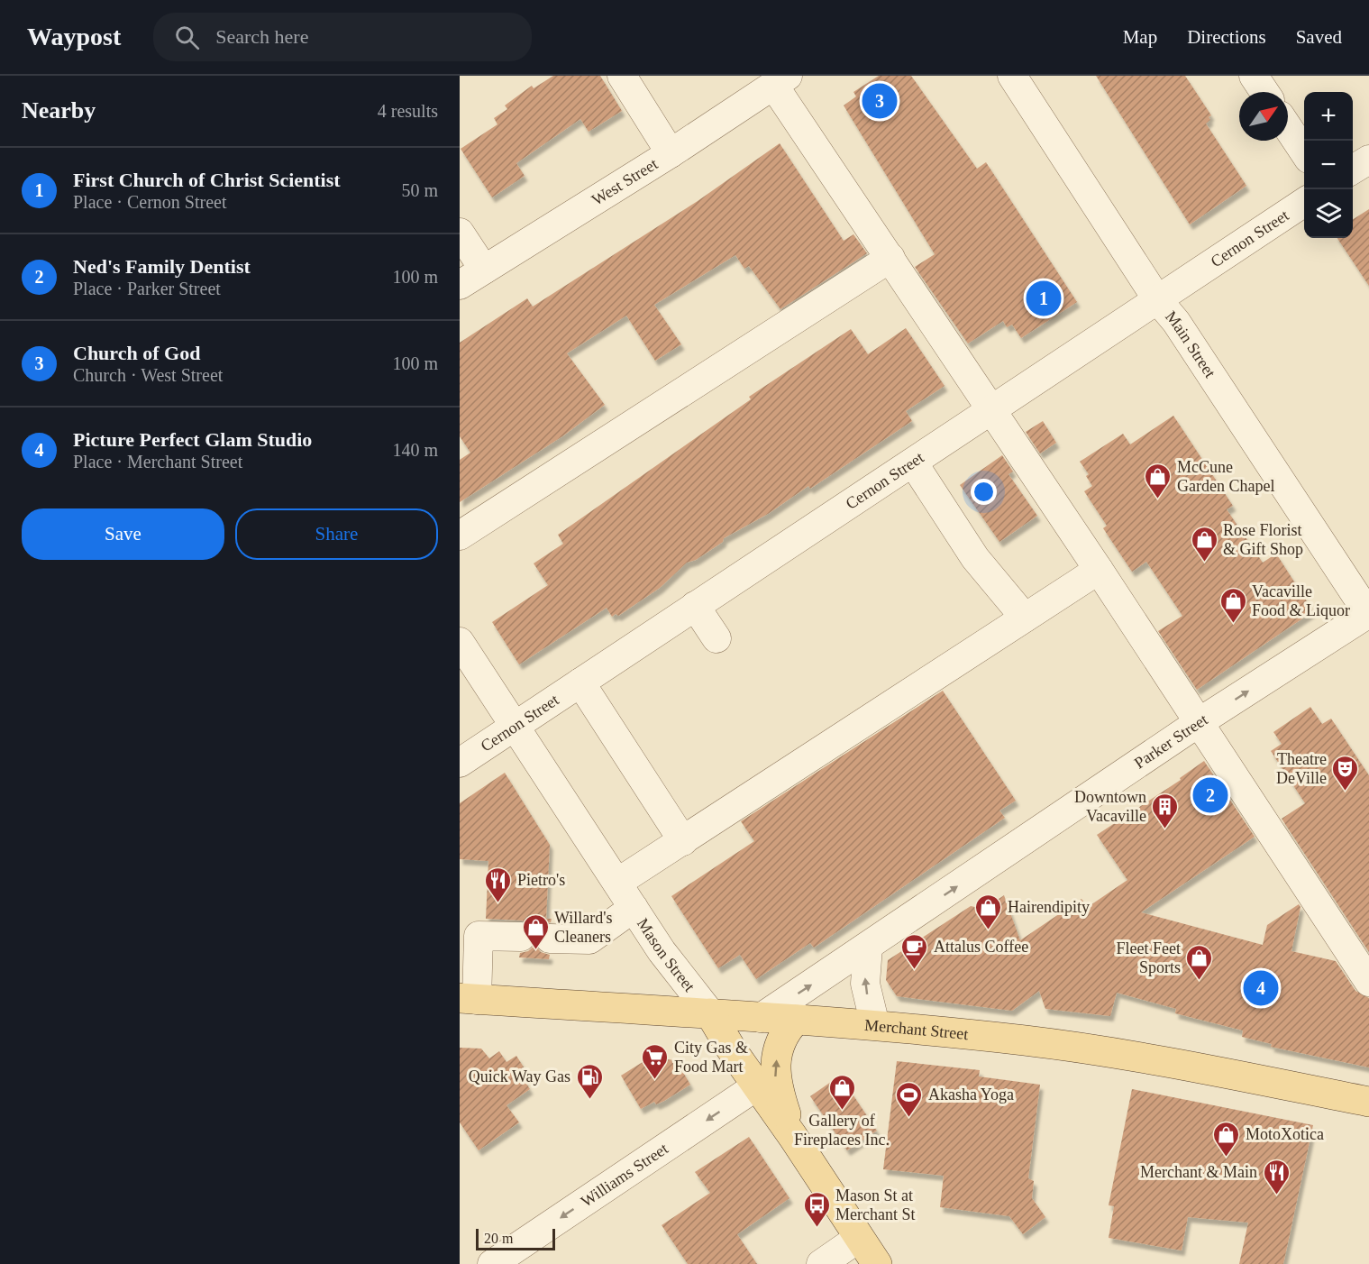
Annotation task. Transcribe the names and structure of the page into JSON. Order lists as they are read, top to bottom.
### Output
{
  "streets": {
    "main road": ["Mason Street", "Merchant Street"],
    "street": [
      "West Street",
      "Cernon Street",
      "Main Street",
      "Parker Street",
      "Williams Street"
    ]
  },
  "crossings": [
    ["Cernon Street", "Main Street"],
    ["Cernon Street", "Mason Street"],
    ["Main Street", "Parker Street"],
    ["Parker Street", "Merchant Street"],
    ["Mason Street", "Merchant Street"],
    ["Mason Street", "Williams Street"]
  ],
  "places": {
    "shop": [
      "McCune Garden Chapel",
      "Rose Florist & Gift Shop",
      "Vacaville Food & Liquor",
      "Hairendipity",
      "Willard's Cleaners",
      "Fleet Feet Sports",
      "Gallery of Fireplaces Inc.",
      "MotoXotica"
    ],
    "theatre": ["Theatre DeVille"],
    "building": ["Downtown Vacaville"],
    "restaurant": ["Pietro's", "Merchant & Main"],
    "cafe": ["Attalus Coffee"],
    "supermarket": ["City Gas & Food Mart"],
    "fuel station": ["Quick Way Gas"],
    "sports": ["Akasha Yoga"],
    "bus stop": ["Mason St at Merchant St"]
  },
  "scale_bar": "20 m",
  "north": "top right",
  "page": {
    "header": "Waypost",
    "search": "Search here",
    "nav": ["Map", "Directions", "Saved"],
    "heading": ["Nearby", "4 results"],
    "pins": [
      "3",
      "1",
      "2",
      "4"
    ],
    "map_buttons": ["+", "−"],
    "list": [
      {
        "mark": "1",
        "name": "First Church of Christ Scientist",
        "note": "Place · Cernon Street",
        "value": "50 m"
      },
      {
        "mark": "2",
        "name": "Ned's Family Dentist",
        "note": "Place · Parker Street",
        "value": "100 m"
      },
      {
        "mark": "3",
        "name": "Church of God",
        "note": "Church · West Street",
        "value": "100 m"
      },
      {
        "mark": "4",
        "name": "Picture Perfect Glam Studio",
        "note": "Place · Merchant Street",
        "value": "140 m"
      }
    ],
    "buttons": ["Save", "Share"],
    "scale": "20 m"
  }
}
